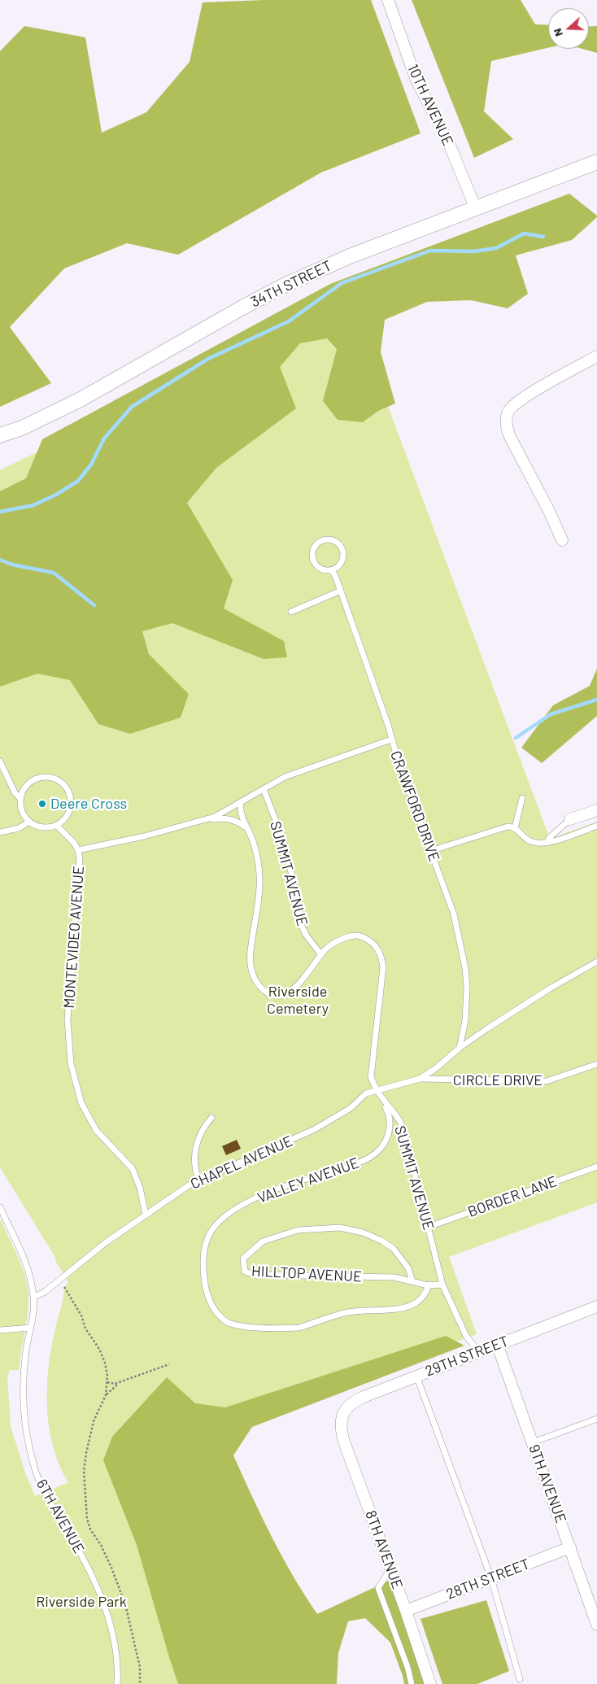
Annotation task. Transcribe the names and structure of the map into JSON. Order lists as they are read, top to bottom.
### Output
{
  "streets": {
    "street": [
      "10TH AVENUE",
      "34TH STREET",
      "29TH STREET",
      "9TH AVENUE",
      "8TH AVENUE",
      "28TH STREET"
    ],
    "lane": [
      "CRAWFORD DRIVE",
      "SUMMIT AVENUE",
      "MONTEVIDEO AVENUE",
      "CIRCLE DRIVE",
      "CHAPEL AVENUE",
      "VALLEY AVENUE",
      "BORDER LANE",
      "HILLTOP AVENUE",
      "6TH AVENUE"
    ]
  },
  "crossings": [
    ["10TH AVENUE", "34TH STREET"],
    ["CRAWFORD DRIVE", "MONTEVIDEO AVENUE"],
    ["CRAWFORD DRIVE", "CHAPEL AVENUE"],
    ["SUMMIT AVENUE", "MONTEVIDEO AVENUE"],
    ["SUMMIT AVENUE", "CHAPEL AVENUE"],
    ["SUMMIT AVENUE", "VALLEY AVENUE"],
    ["SUMMIT AVENUE", "BORDER LANE"],
    ["SUMMIT AVENUE", "HILLTOP AVENUE"],
    ["SUMMIT AVENUE", "29TH STREET"],
    ["MONTEVIDEO AVENUE", "CHAPEL AVENUE"],
    ["CIRCLE DRIVE", "CHAPEL AVENUE"],
    ["CHAPEL AVENUE", "6TH AVENUE"],
    ["VALLEY AVENUE", "HILLTOP AVENUE"],
    ["29TH STREET", "9TH AVENUE"],
    ["29TH STREET", "8TH AVENUE"],
    ["9TH AVENUE", "28TH STREET"],
    ["8TH AVENUE", "28TH STREET"]
  ],
  "parks": ["Riverside Cemetery", "Riverside Park"],
  "places": ["Deere Cross"],
  "north": "left"
}
